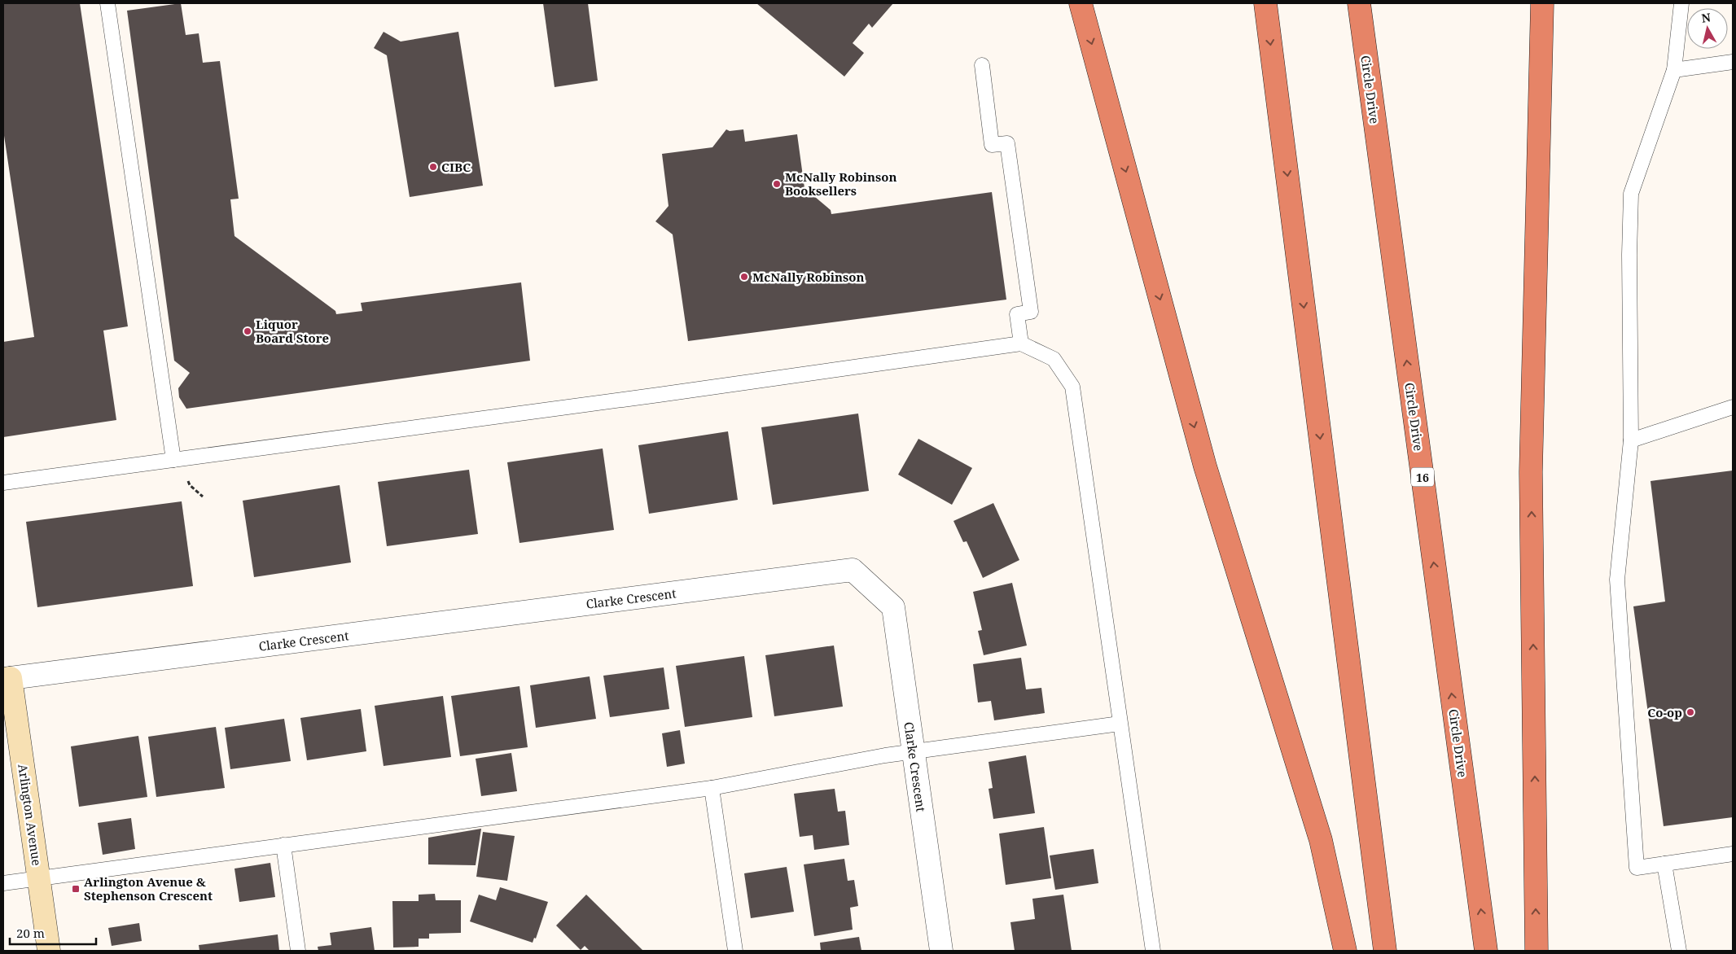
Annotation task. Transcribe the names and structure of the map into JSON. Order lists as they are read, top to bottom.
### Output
{
  "streets": {
    "highway": ["Circle Drive", "16"],
    "street": ["Clarke Crescent", "Arlington Avenue"]
  },
  "crossings": [
    ["Clarke Crescent", "Arlington Avenue"]
  ],
  "places": {
    "other": [
      "CIBC",
      "McNally Robinson Booksellers",
      "McNally Robinson",
      "Liquor Board Store",
      "Co-op"
    ],
    "transit": ["Arlington Avenue & Stephenson Crescent"]
  },
  "scale_bar": "20 m",
  "north": "top"
}
